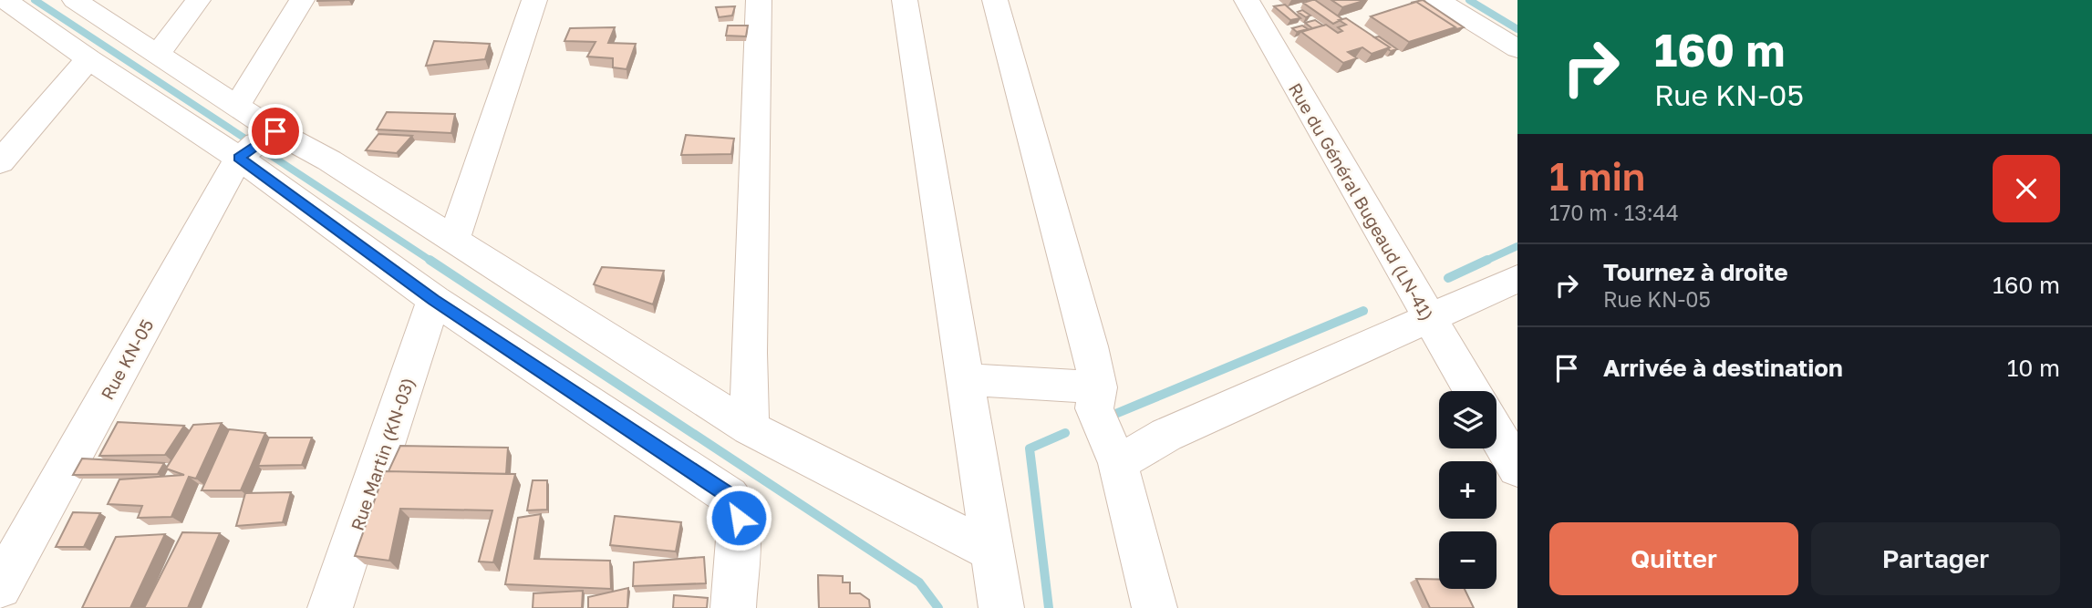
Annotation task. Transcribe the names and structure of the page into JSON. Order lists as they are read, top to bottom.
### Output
{
  "streets": {
    "street": ["Rue du Général Bugeaud (LN-41)", "Rue KN-05", "Rue Martin (KN-03)"]
  },
  "page": {
    "turn": ["160 m", "Rue KN-05"],
    "heading": ["1 min", "170 m · 13:44"],
    "list": [
      {
        "name": "Tournez à droite",
        "note": "Rue KN-05",
        "value": "160 m"
      },
      {
        "name": "Arrivée à destination",
        "value": "10 m"
      }
    ],
    "map_buttons": ["+", "−"],
    "buttons": ["Quitter", "Partager"]
  }
}
